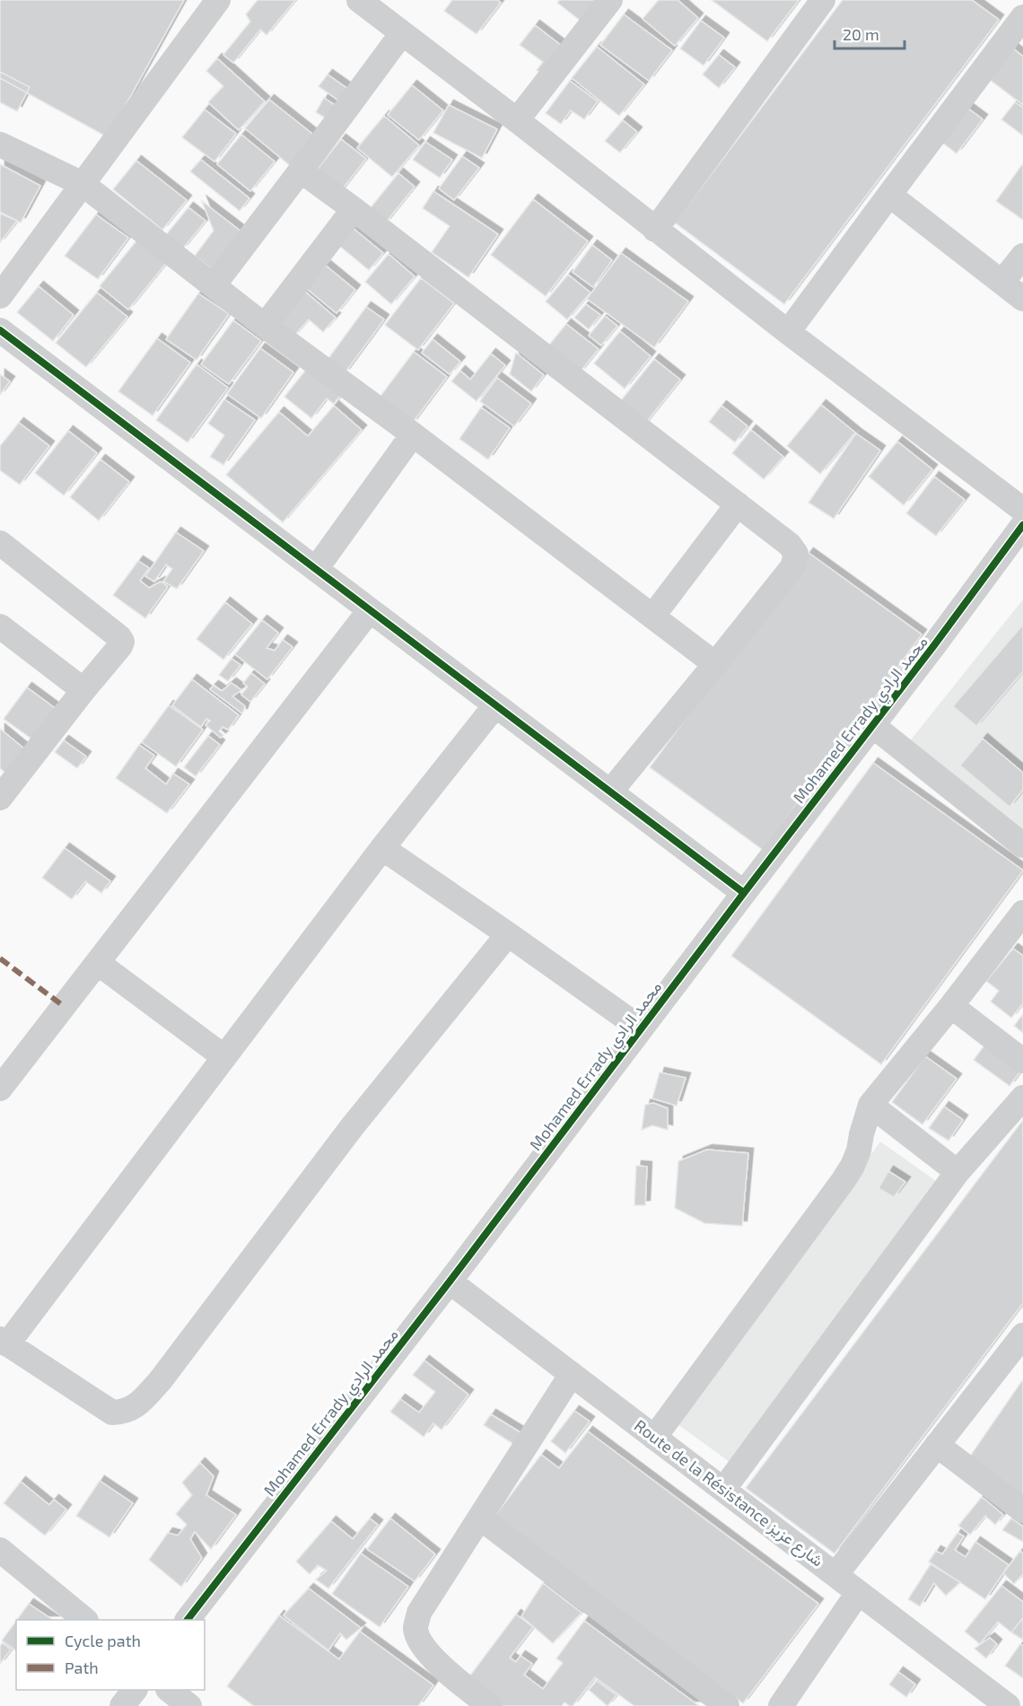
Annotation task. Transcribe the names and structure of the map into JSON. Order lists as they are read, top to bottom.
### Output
{
  "streets": {
    "street": ["Mohamed Errady محمد الرادي", "Route de la Résistance شارع عزيز"]
  },
  "crossings": [
    ["Mohamed Errady محمد الرادي", "Route de la Résistance شارع عزيز"]
  ],
  "legend": ["Cycle path", "Path"],
  "scale_bar": "20 m"
}
